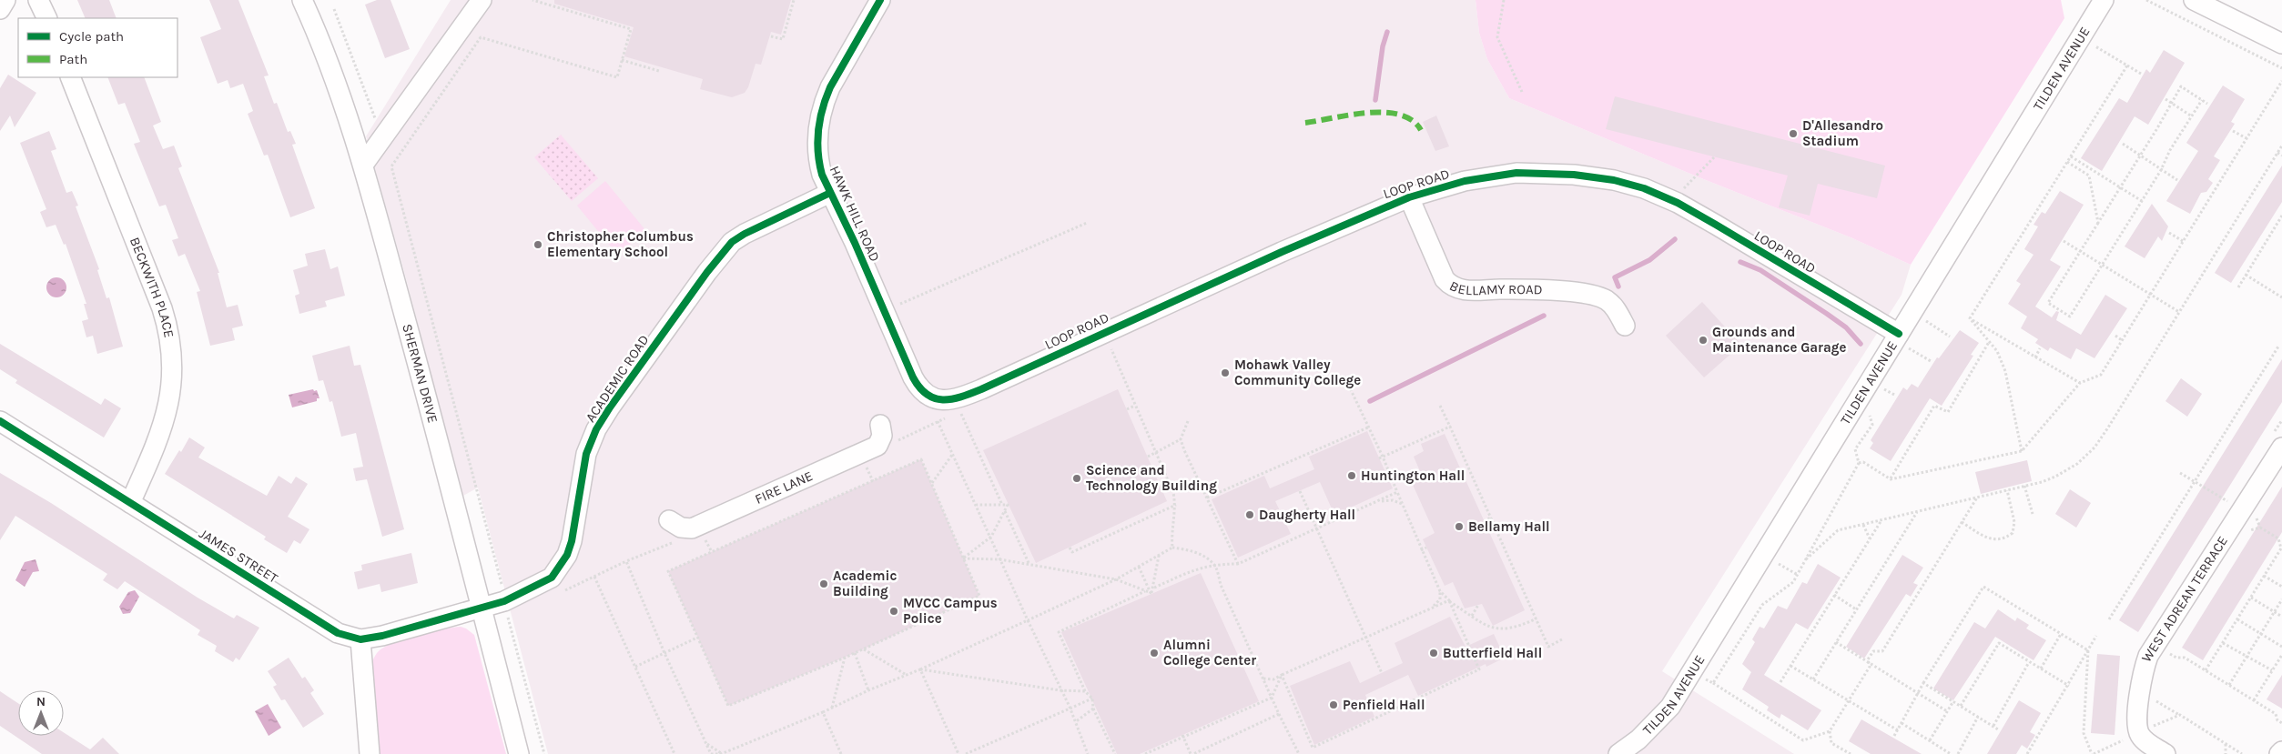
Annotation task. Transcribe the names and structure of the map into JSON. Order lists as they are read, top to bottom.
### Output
{
  "streets": {
    "street": [
      "TILDEN AVENUE",
      "LOOP ROAD",
      "HAWK HILL ROAD",
      "BELLAMY ROAD",
      "BECKWITH PLACE",
      "SHERMAN DRIVE",
      "ACADEMIC ROAD",
      "FIRE LANE",
      "JAMES STREET",
      "WEST ADREAN TERRACE"
    ]
  },
  "crossings": [
    ["TILDEN AVENUE", "LOOP ROAD"],
    ["LOOP ROAD", "HAWK HILL ROAD"],
    ["LOOP ROAD", "BELLAMY ROAD"],
    ["HAWK HILL ROAD", "ACADEMIC ROAD"],
    ["BECKWITH PLACE", "JAMES STREET"],
    ["SHERMAN DRIVE", "ACADEMIC ROAD"],
    ["SHERMAN DRIVE", "JAMES STREET"],
    ["ACADEMIC ROAD", "JAMES STREET"]
  ],
  "places": [
    "D'Allesandro Stadium",
    "Christopher Columbus Elementary School",
    "Grounds and Maintenance Garage",
    "Mohawk Valley Community College",
    "Huntington Hall",
    "Science and Technology Building",
    "Daugherty Hall",
    "Bellamy Hall",
    "Academic Building",
    "MVCC Campus Police",
    "Alumni College Center",
    "Butterfield Hall",
    "Penfield Hall"
  ],
  "legend": ["Cycle path", "Path"],
  "north": "top"
}
